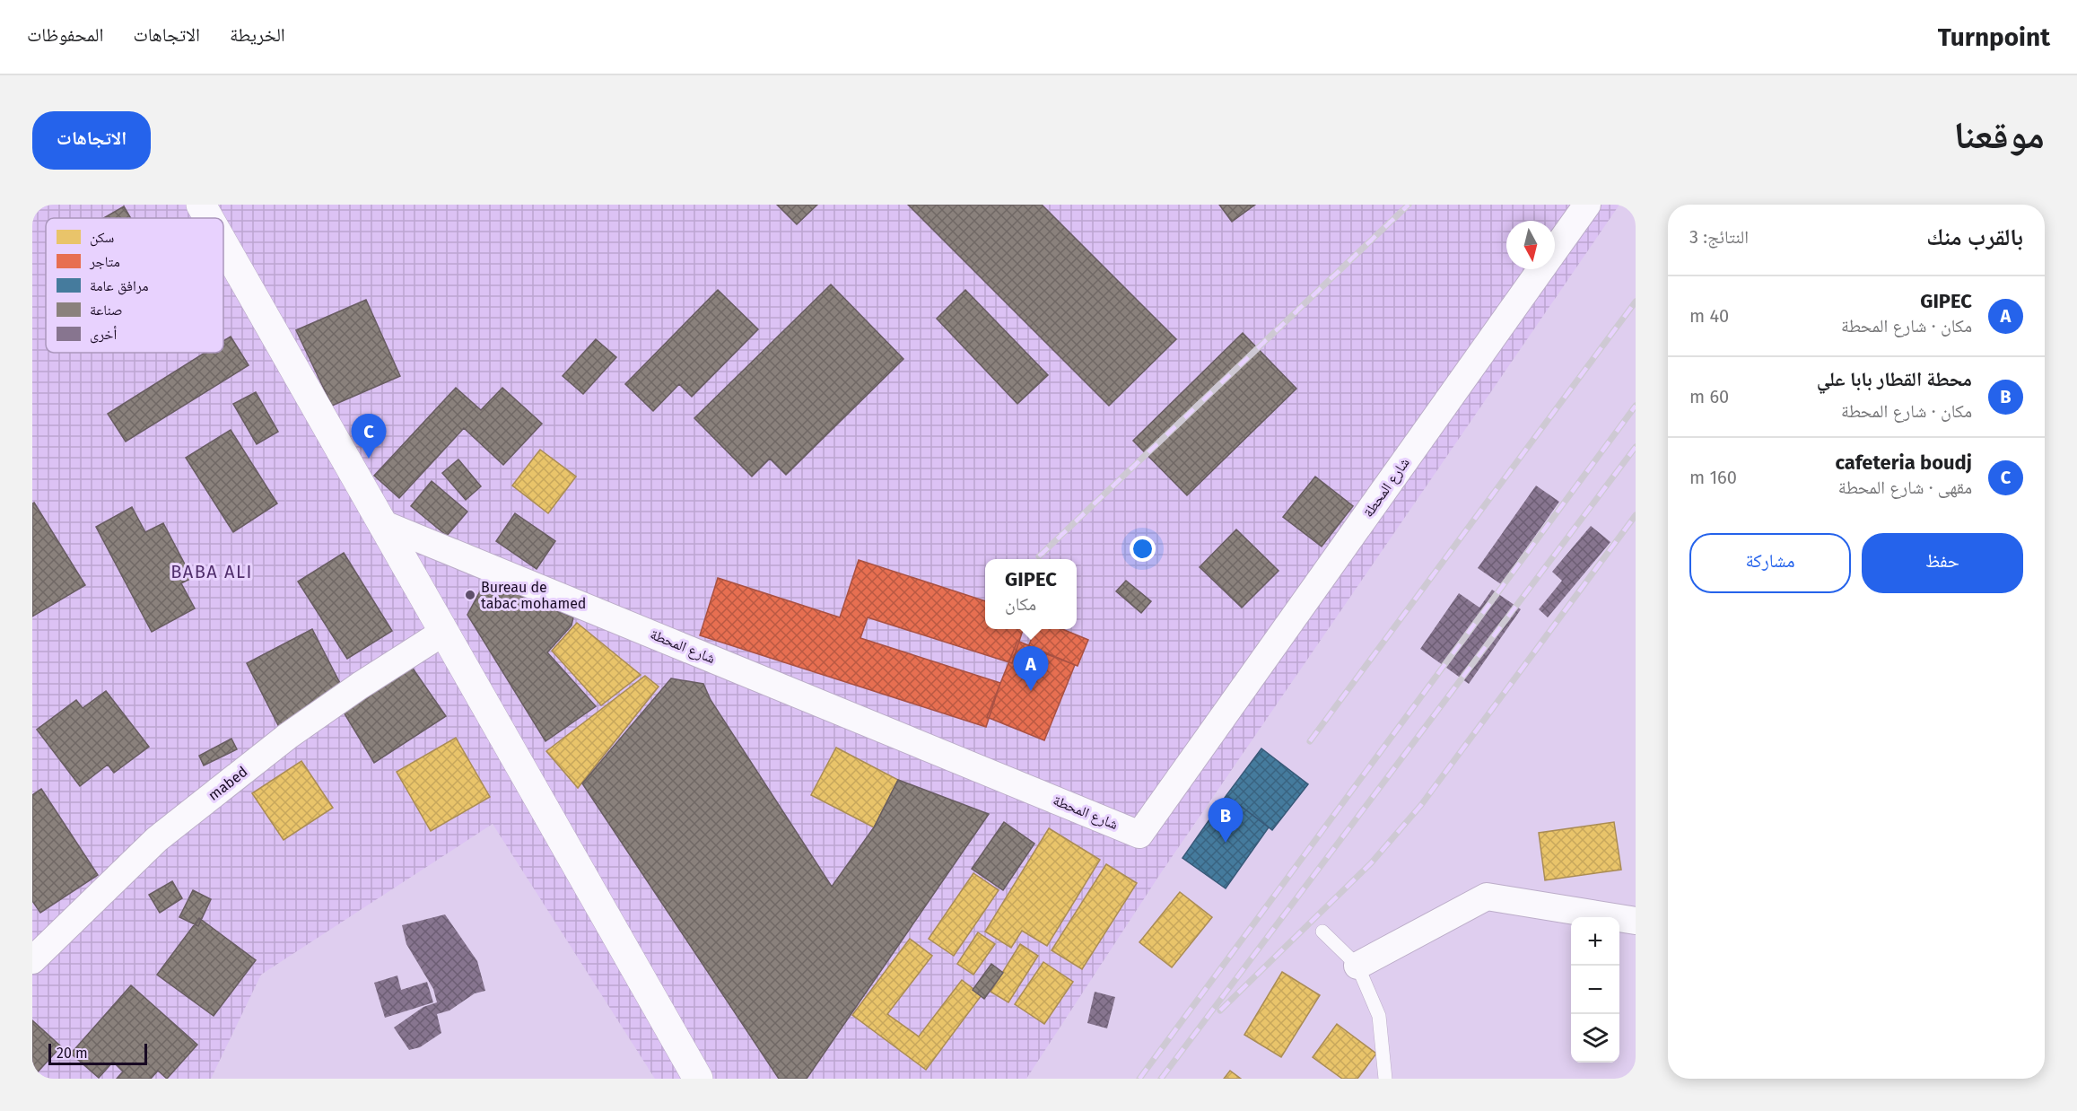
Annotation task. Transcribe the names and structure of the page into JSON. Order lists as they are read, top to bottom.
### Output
{
  "streets": {
    "street": ["شارع المحطة", "mabed"]
  },
  "districts": ["BABA ALI"],
  "places": ["Bureau de tabac mohamed"],
  "legend": [
    "سكن",
    "متاجر",
    "مرافق عامة",
    "صناعة",
    "أخرى"
  ],
  "scale_bar": "20 m",
  "north": "bottom",
  "page": {
    "header": "Turnpoint",
    "nav": ["الخريطة", "الاتجاهات", "المحفوظات"],
    "title": "موقعنا",
    "buttons": [
      "الاتجاهات",
      ["حفظ", "مشاركة"]
    ],
    "heading": ["بالقرب منك", "النتائج: 3"],
    "list": [
      {
        "mark": "A",
        "name": "GIPEC",
        "note": "مكان · شارع المحطة",
        "value": "40 m"
      },
      {
        "mark": "B",
        "name": "محطة القطار بابا علي",
        "note": "مكان · شارع المحطة",
        "value": "60 m"
      },
      {
        "mark": "C",
        "name": "cafeteria boudj",
        "note": "مقهى · شارع المحطة",
        "value": "160 m"
      }
    ],
    "pins": ["C", "A", "B"],
    "popup": ["GIPEC", "مكان"],
    "map_buttons": ["+", "−"],
    "scale": "20 m"
  }
}
